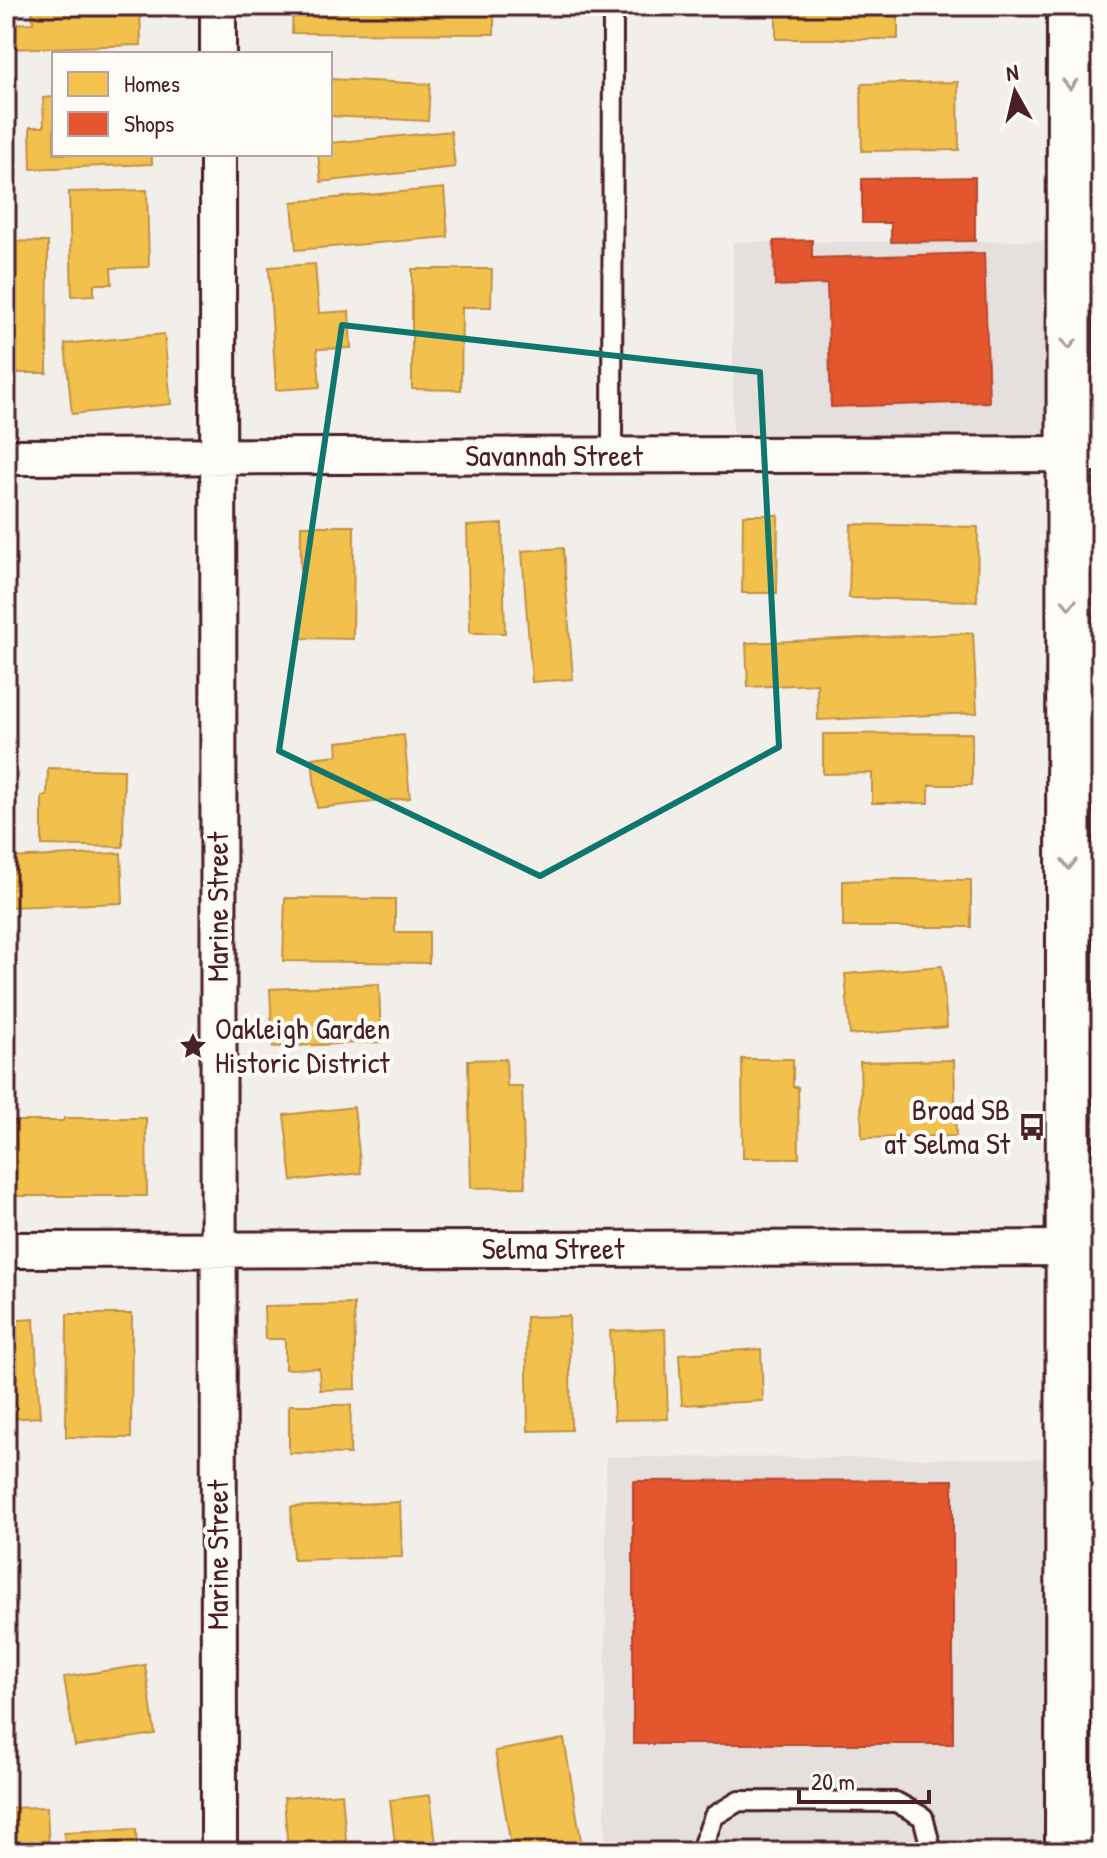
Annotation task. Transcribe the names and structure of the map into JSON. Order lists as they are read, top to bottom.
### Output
{
  "streets": {
    "street": ["Savannah Street", "Marine Street", "Selma Street"]
  },
  "crossings": [
    ["Savannah Street", "Marine Street"],
    ["Marine Street", "Selma Street"]
  ],
  "places": {
    "place": ["Oakleigh Garden Historic District"],
    "bus stop": ["Broad SB at Selma St"]
  },
  "legend": ["Homes", "Shops"],
  "scale_bar": "20 m",
  "north": "top"
}
